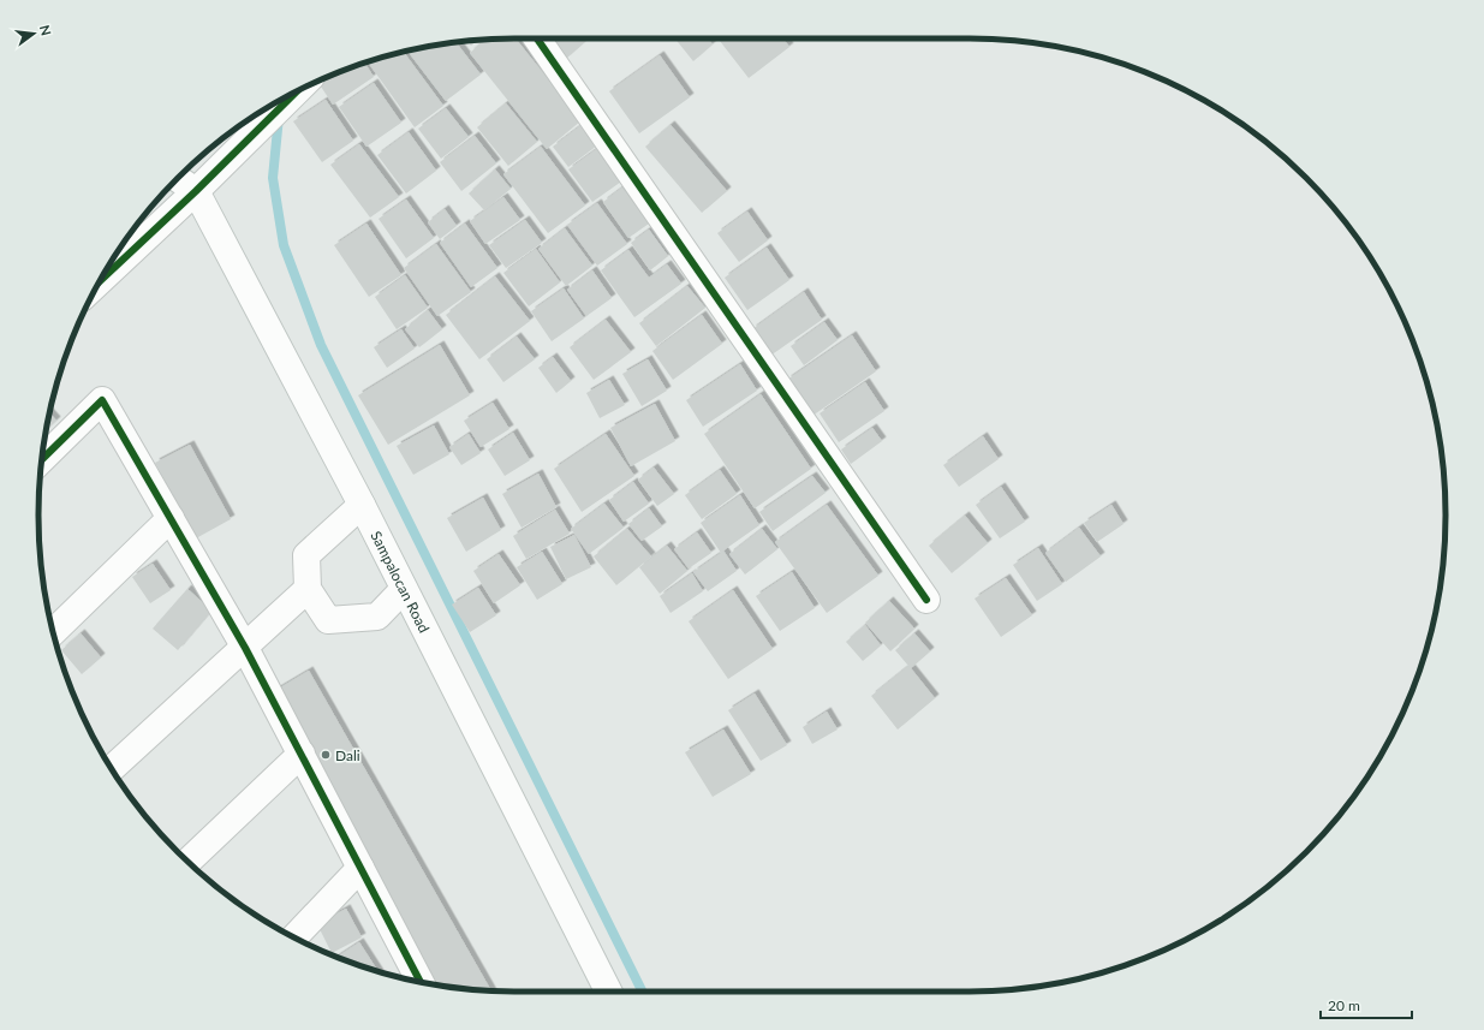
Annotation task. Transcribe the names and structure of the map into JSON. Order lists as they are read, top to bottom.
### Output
{
  "streets": {
    "street": ["Sampalocan Road"]
  },
  "places": ["Dali"],
  "scale_bar": "20 m",
  "north": "right"
}
